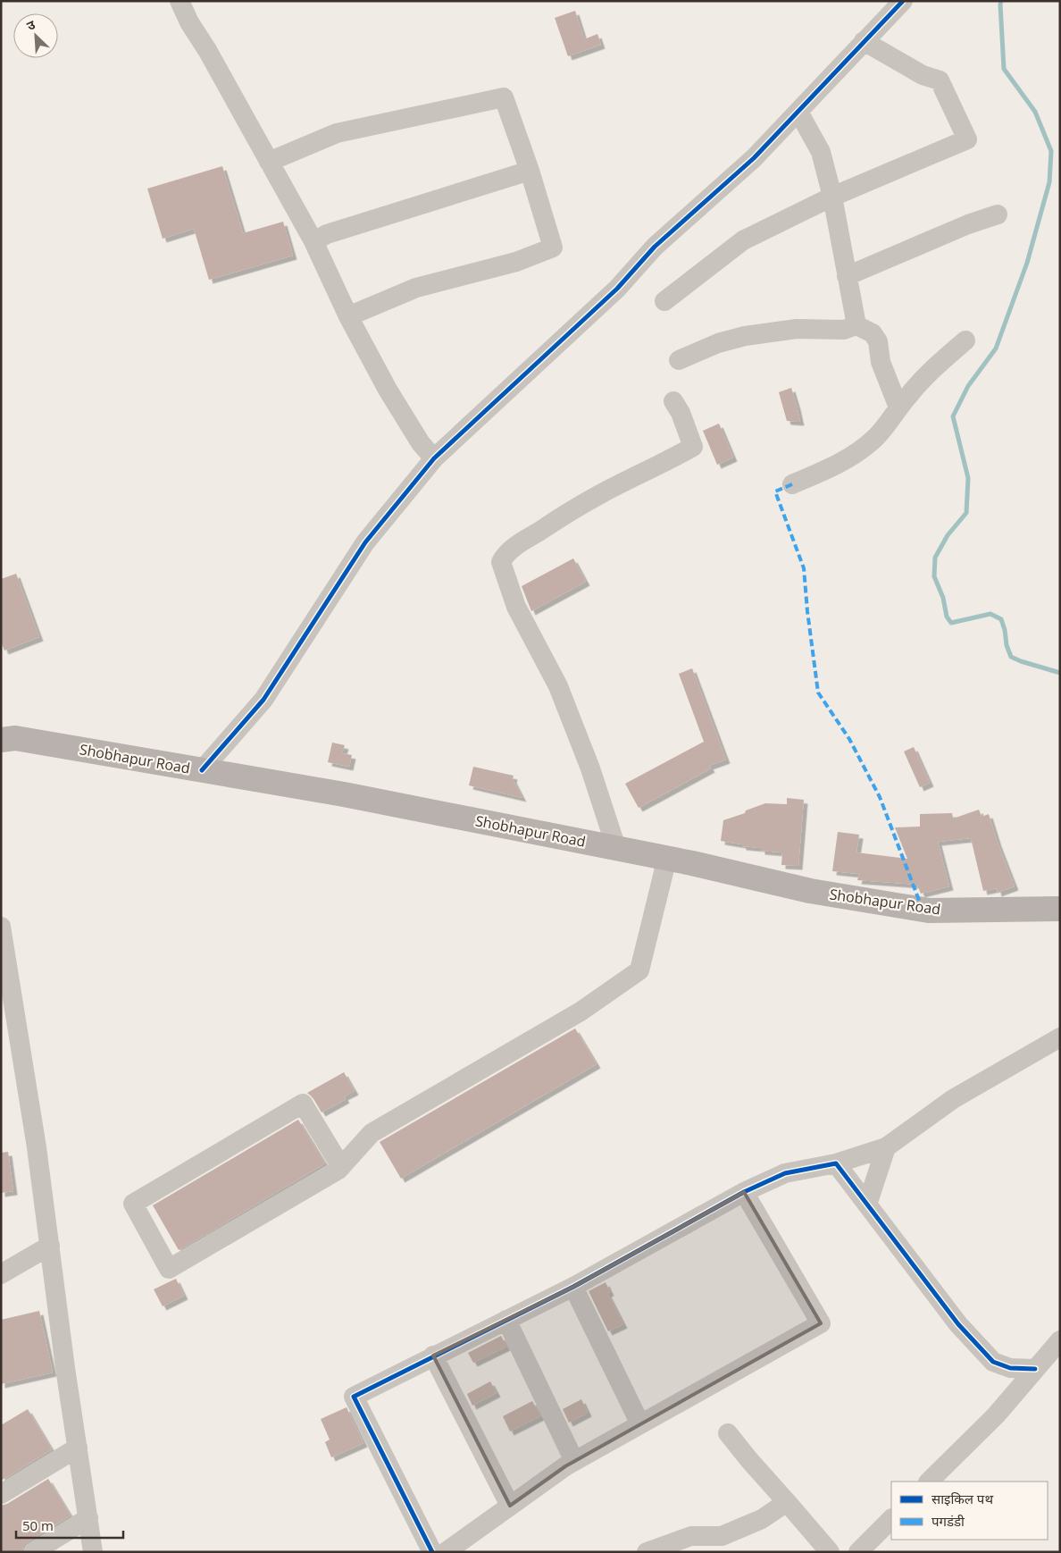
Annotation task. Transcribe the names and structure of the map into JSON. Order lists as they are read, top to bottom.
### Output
{
  "streets": {
    "main road": ["Shobhapur Road"]
  },
  "legend": ["साइकिल पथ", "पगडंडी"],
  "scale_bar": "50 m",
  "north": "top left"
}
